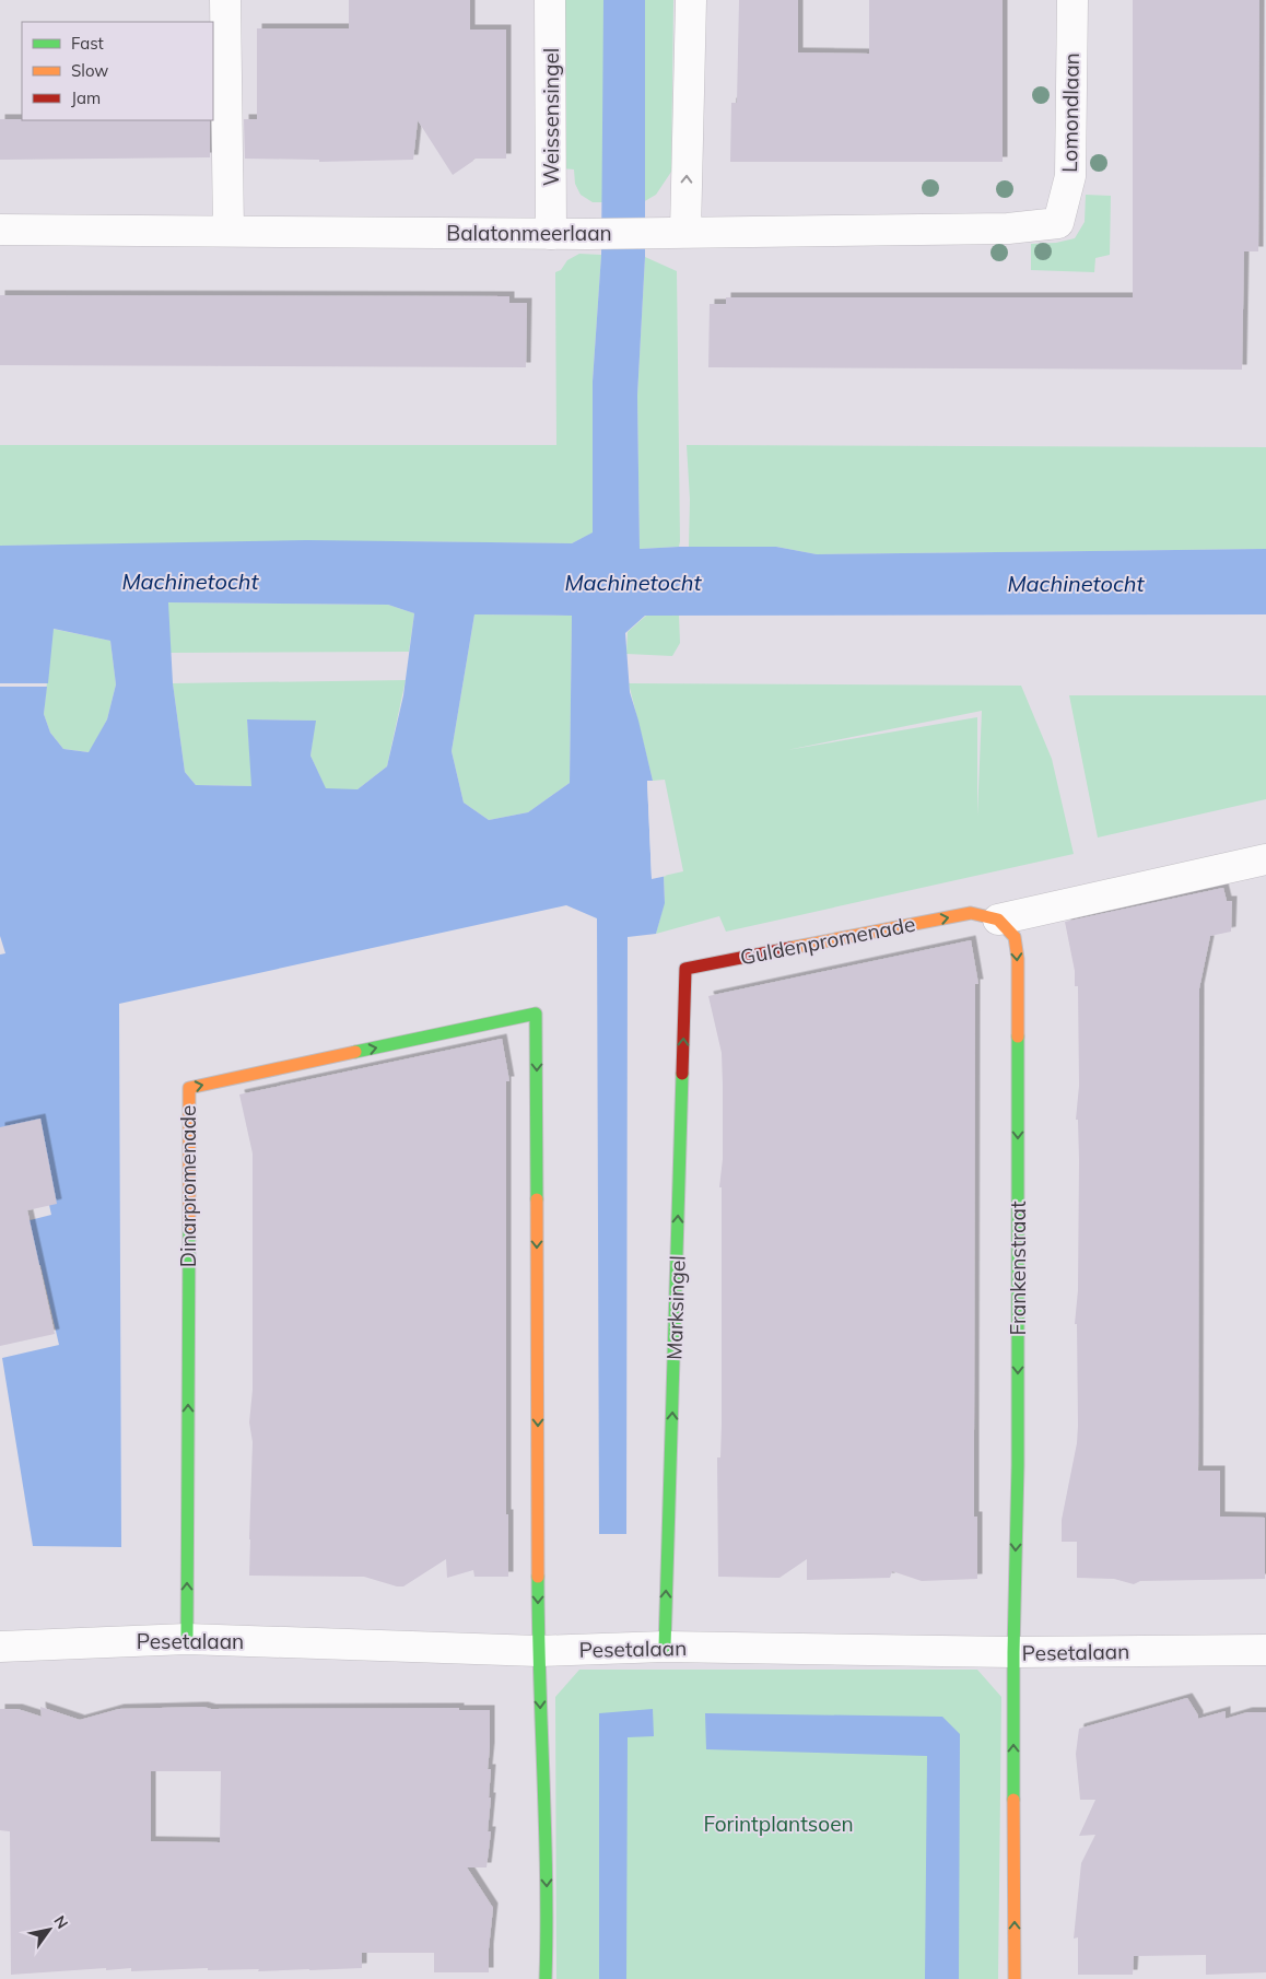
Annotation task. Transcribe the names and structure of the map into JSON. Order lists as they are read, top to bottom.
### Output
{
  "streets": {
    "street": [
      "Lomondlaan",
      "Weissensingel",
      "Balatonmeerlaan",
      "Guldenpromenade",
      "Dinarpromenade",
      "Frankenstraat",
      "Marksingel",
      "Pesetalaan"
    ]
  },
  "crossings": [
    ["Lomondlaan", "Balatonmeerlaan"],
    ["Weissensingel", "Balatonmeerlaan"],
    ["Guldenpromenade", "Frankenstraat"],
    ["Guldenpromenade", "Marksingel"],
    ["Dinarpromenade", "Pesetalaan"],
    ["Frankenstraat", "Pesetalaan"],
    ["Marksingel", "Pesetalaan"]
  ],
  "one_way": ["Guldenpromenade", "Frankenstraat", "Marksingel"],
  "water": ["Machinetocht"],
  "parks": ["Forintplantsoen"],
  "legend": ["Fast", "Slow", "Jam"],
  "north": "top right"
}
